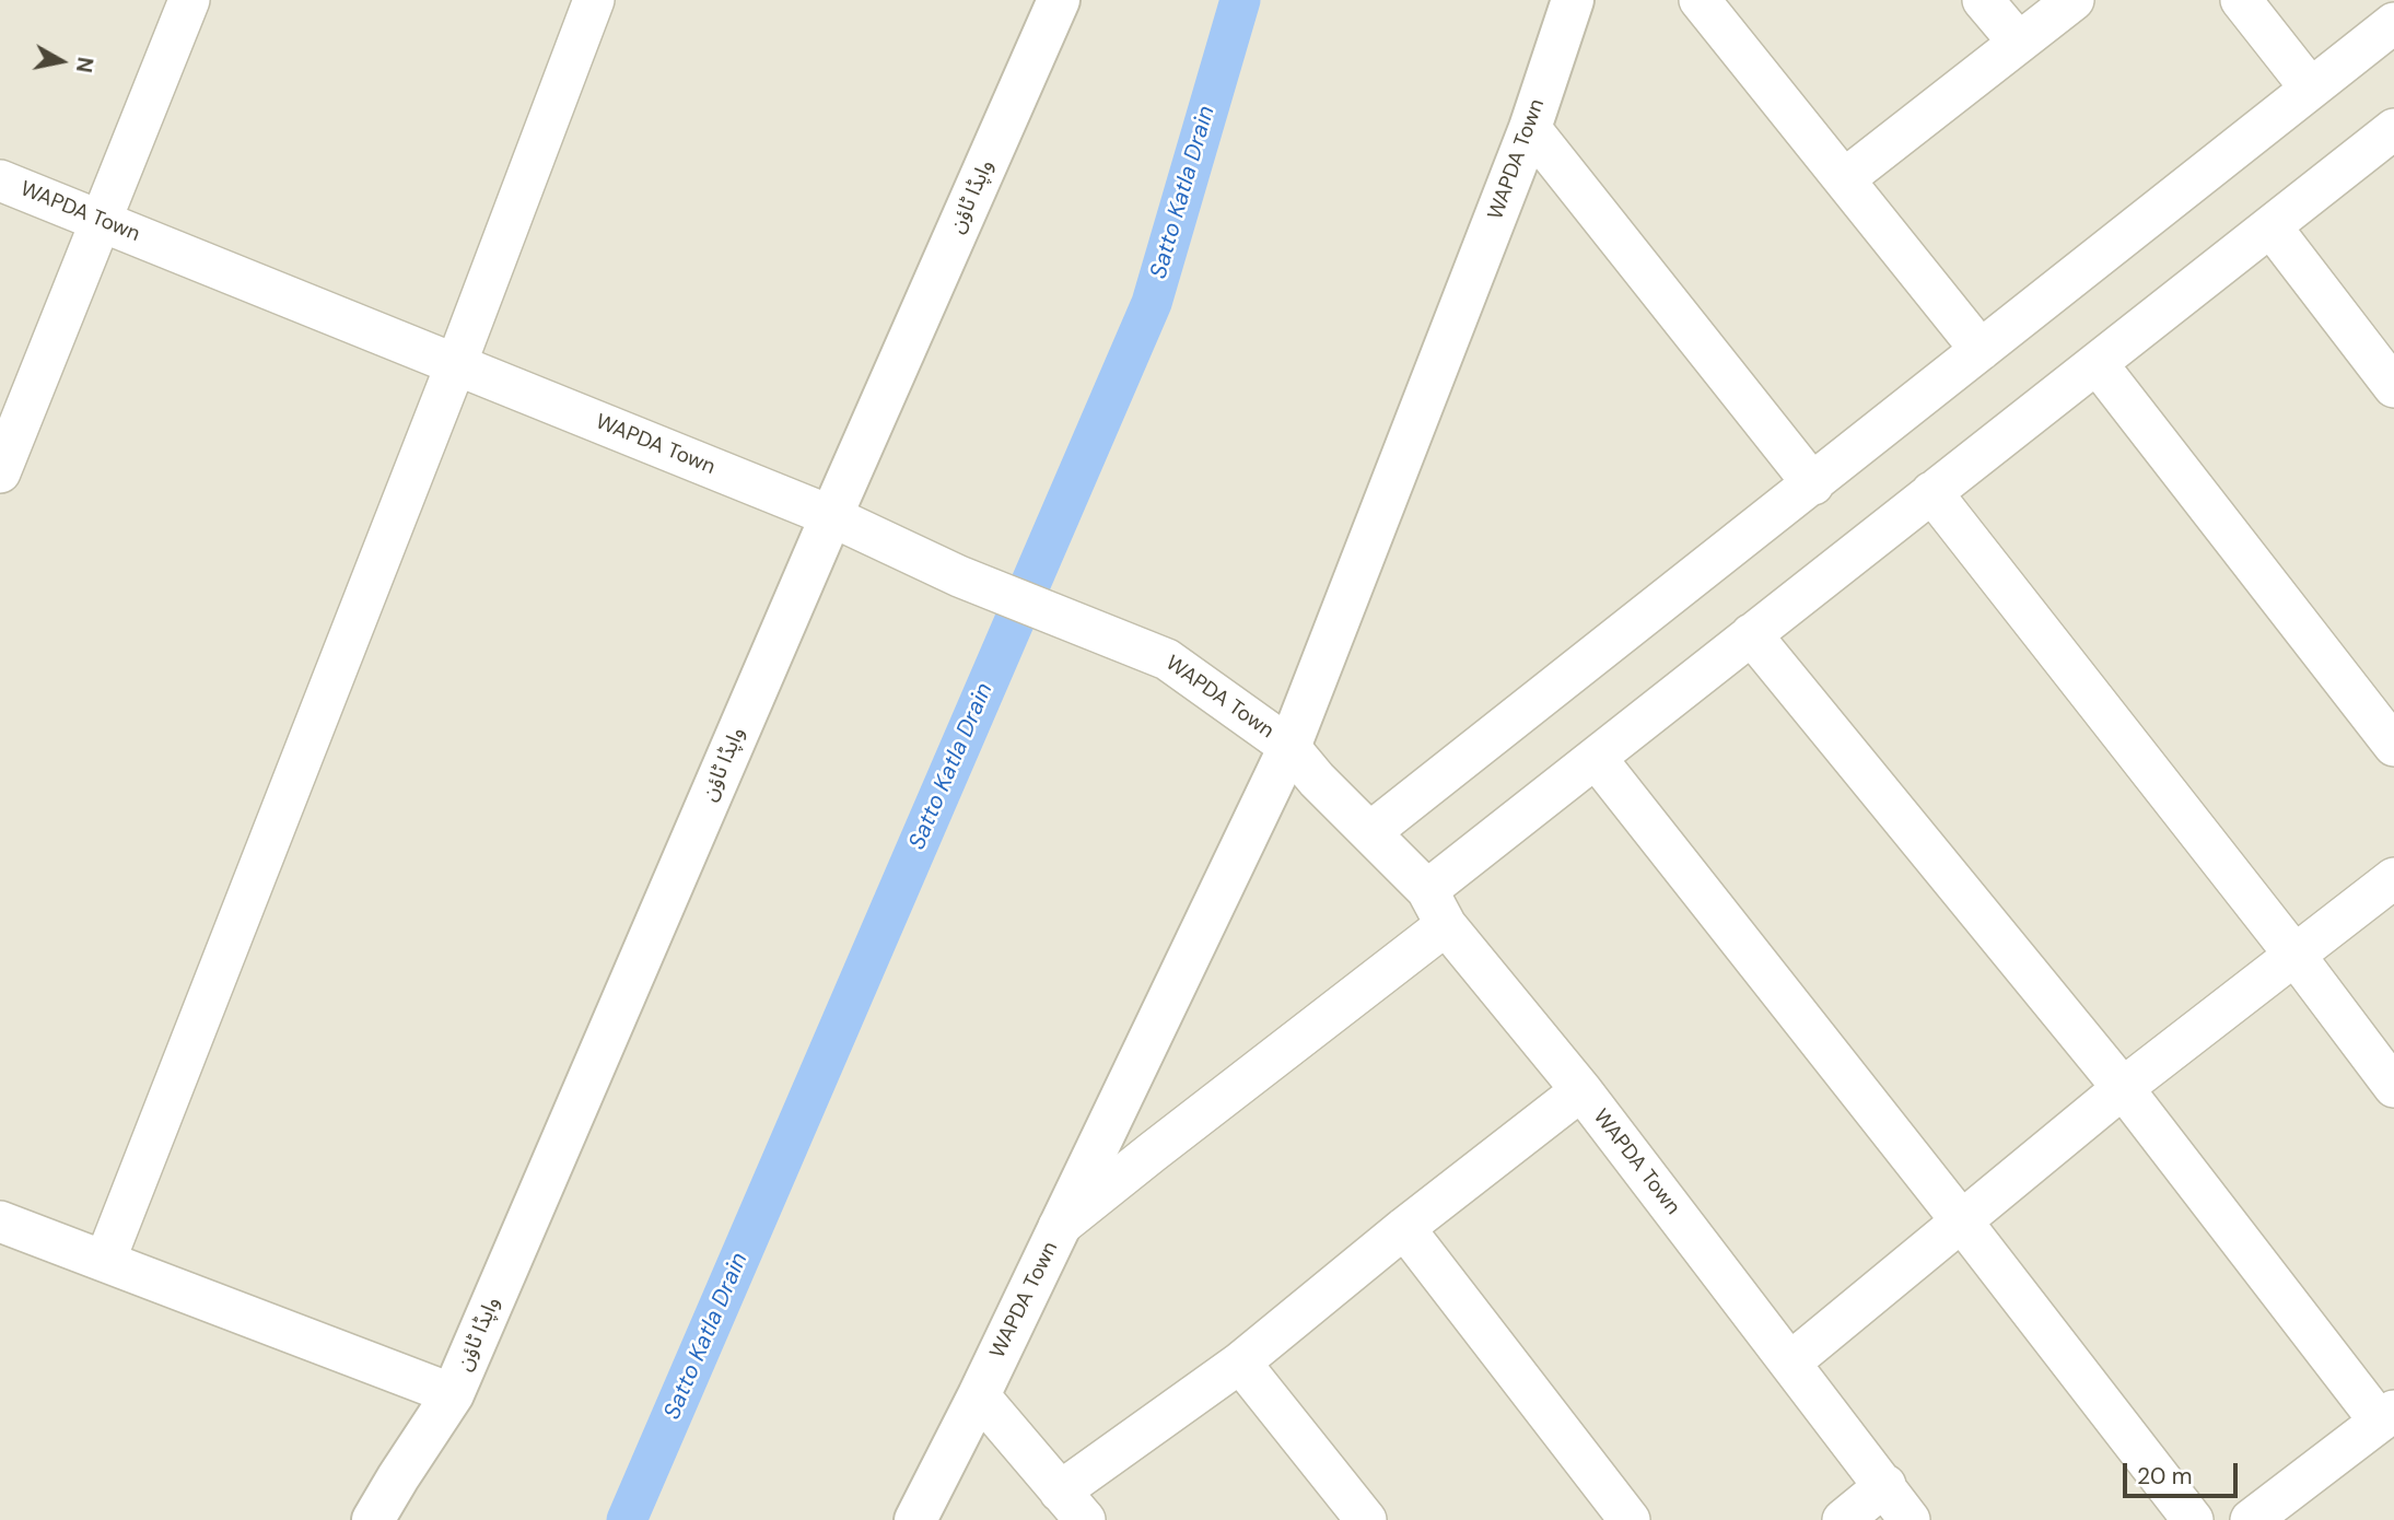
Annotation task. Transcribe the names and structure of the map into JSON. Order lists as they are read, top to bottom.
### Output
{
  "streets": {
    "street": ["WAPDA Town", "واپڈا ٹاؤن"]
  },
  "crossings": [
    ["WAPDA Town", "واپڈا ٹاؤن"]
  ],
  "water": ["Satto Katla Drain"],
  "scale_bar": "20 m",
  "north": "right"
}
